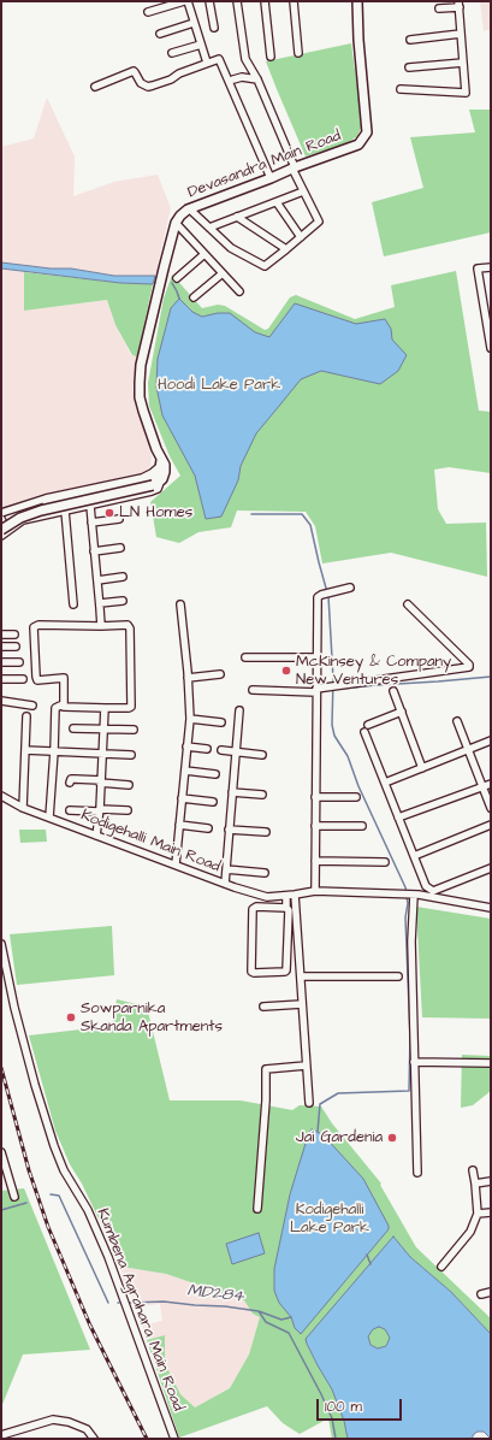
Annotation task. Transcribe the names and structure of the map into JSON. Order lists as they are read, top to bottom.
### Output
{
  "streets": {
    "main road": ["Devasandra Main Road"],
    "street": ["Kodigehalli Main Road", "Kumbena Agrahara Main Road"]
  },
  "water": ["MD284"],
  "parks": ["Hoodi Lake Park", "Kodigehalli Lake Park"],
  "places": [
    "LN Homes",
    "McKinsey & Company New Ventures",
    "Sowparnika Skanda Apartments",
    "Jai Gardenia"
  ],
  "scale_bar": "100 m"
}
